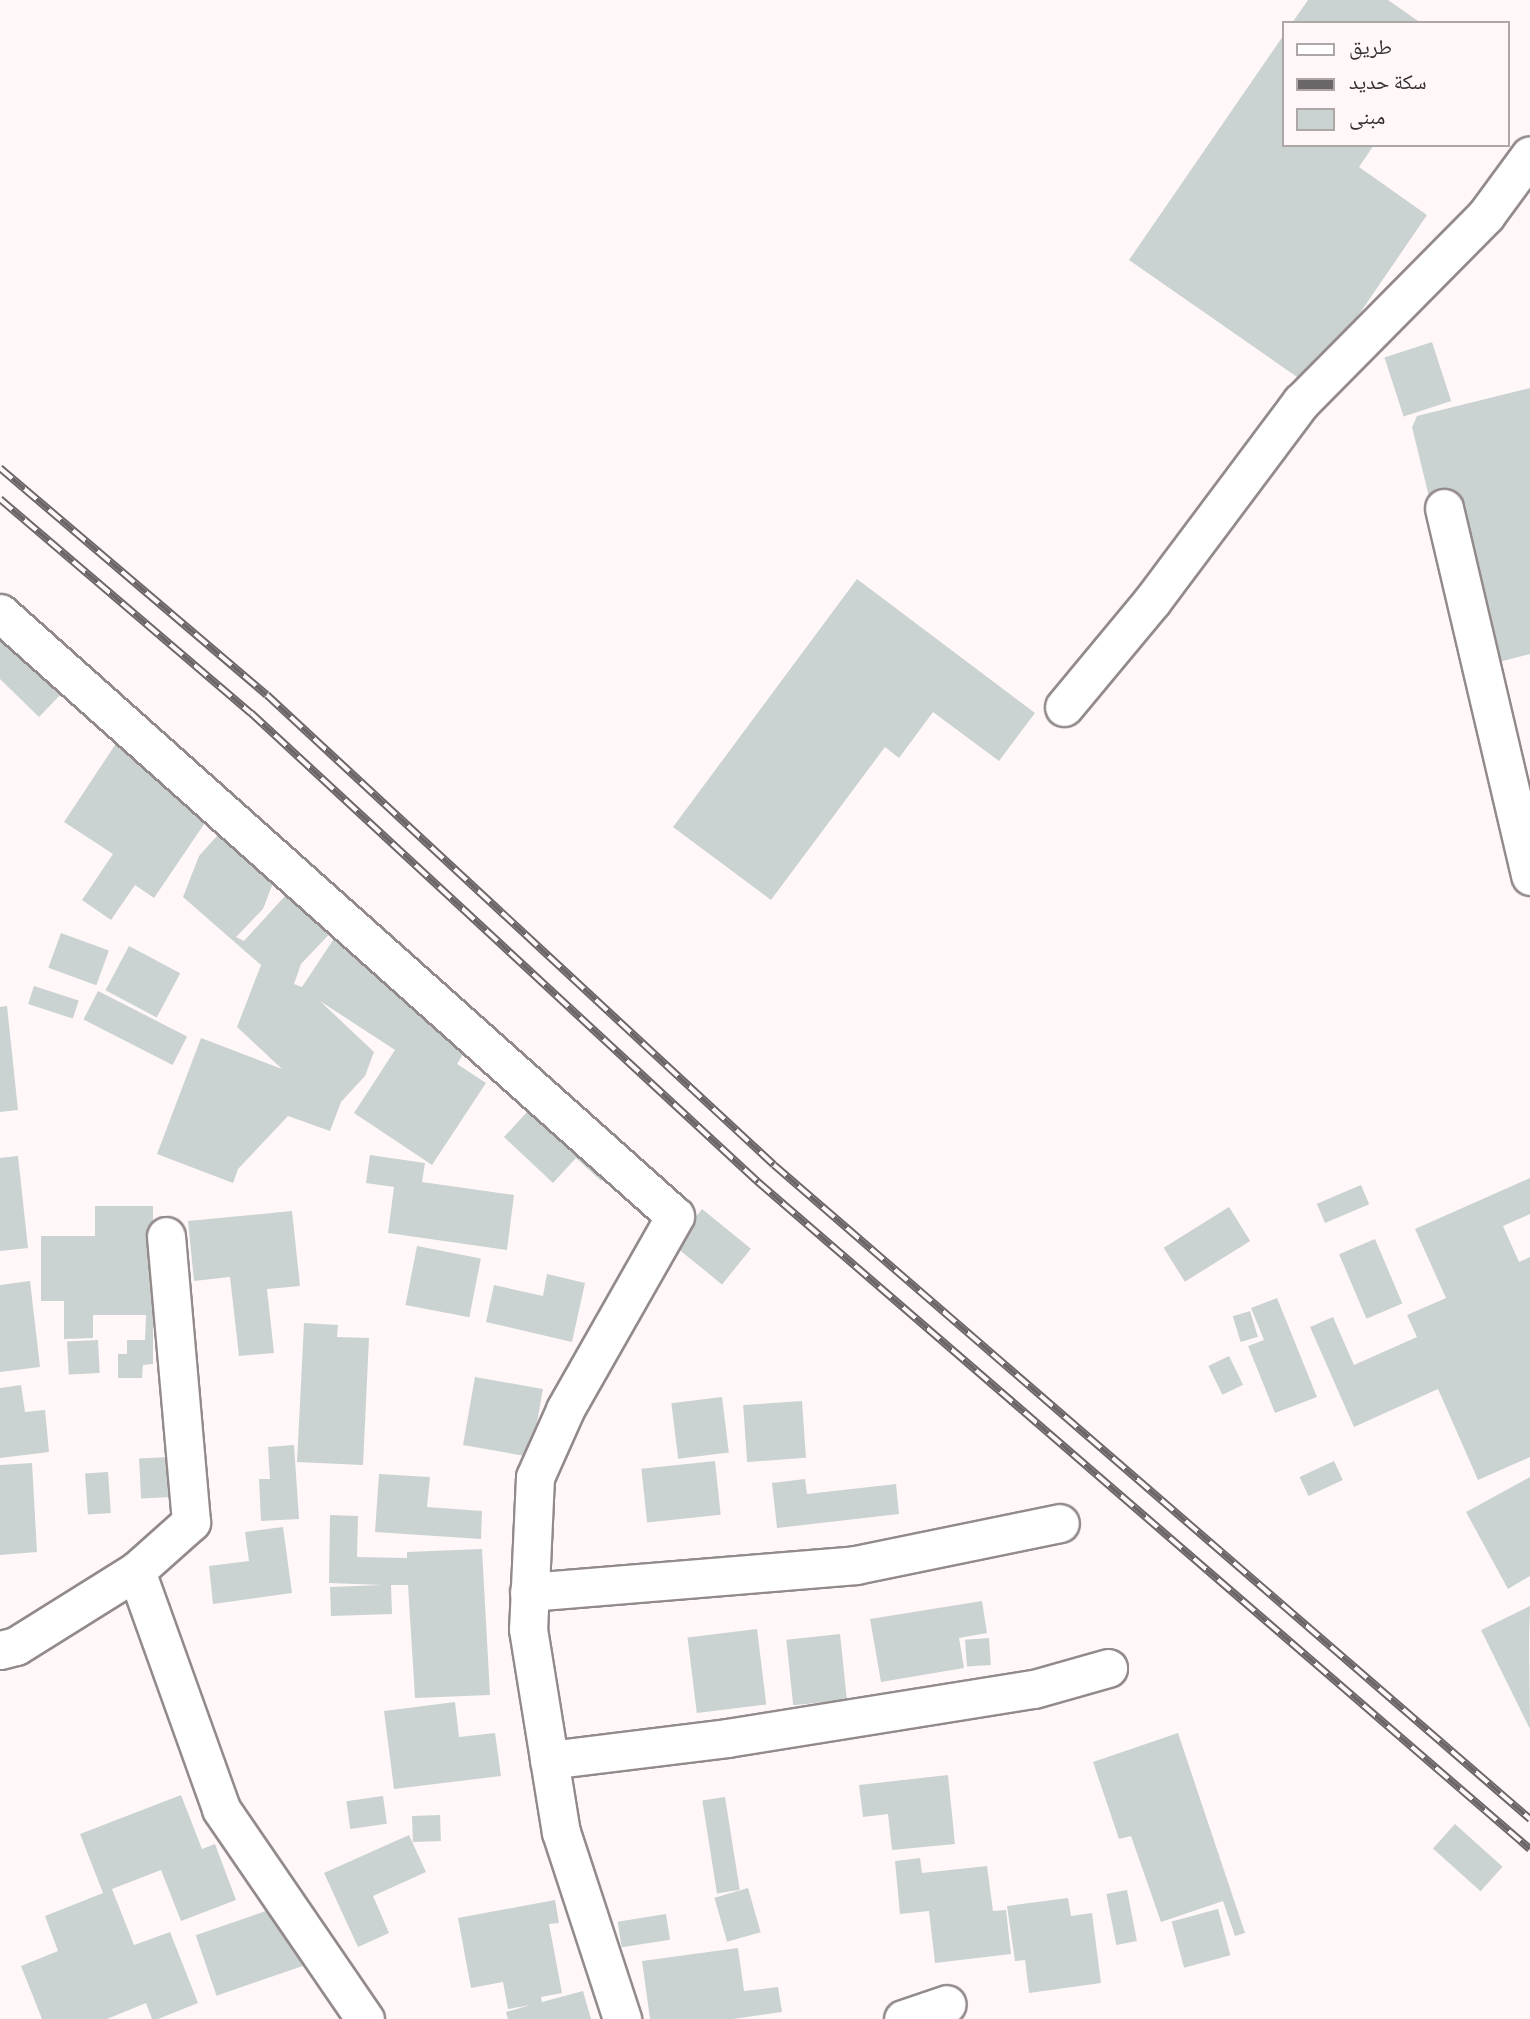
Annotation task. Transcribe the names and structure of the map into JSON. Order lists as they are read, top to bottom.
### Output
{
  "legend": ["طريق", "سكة حديد", "مبنى"]
}
